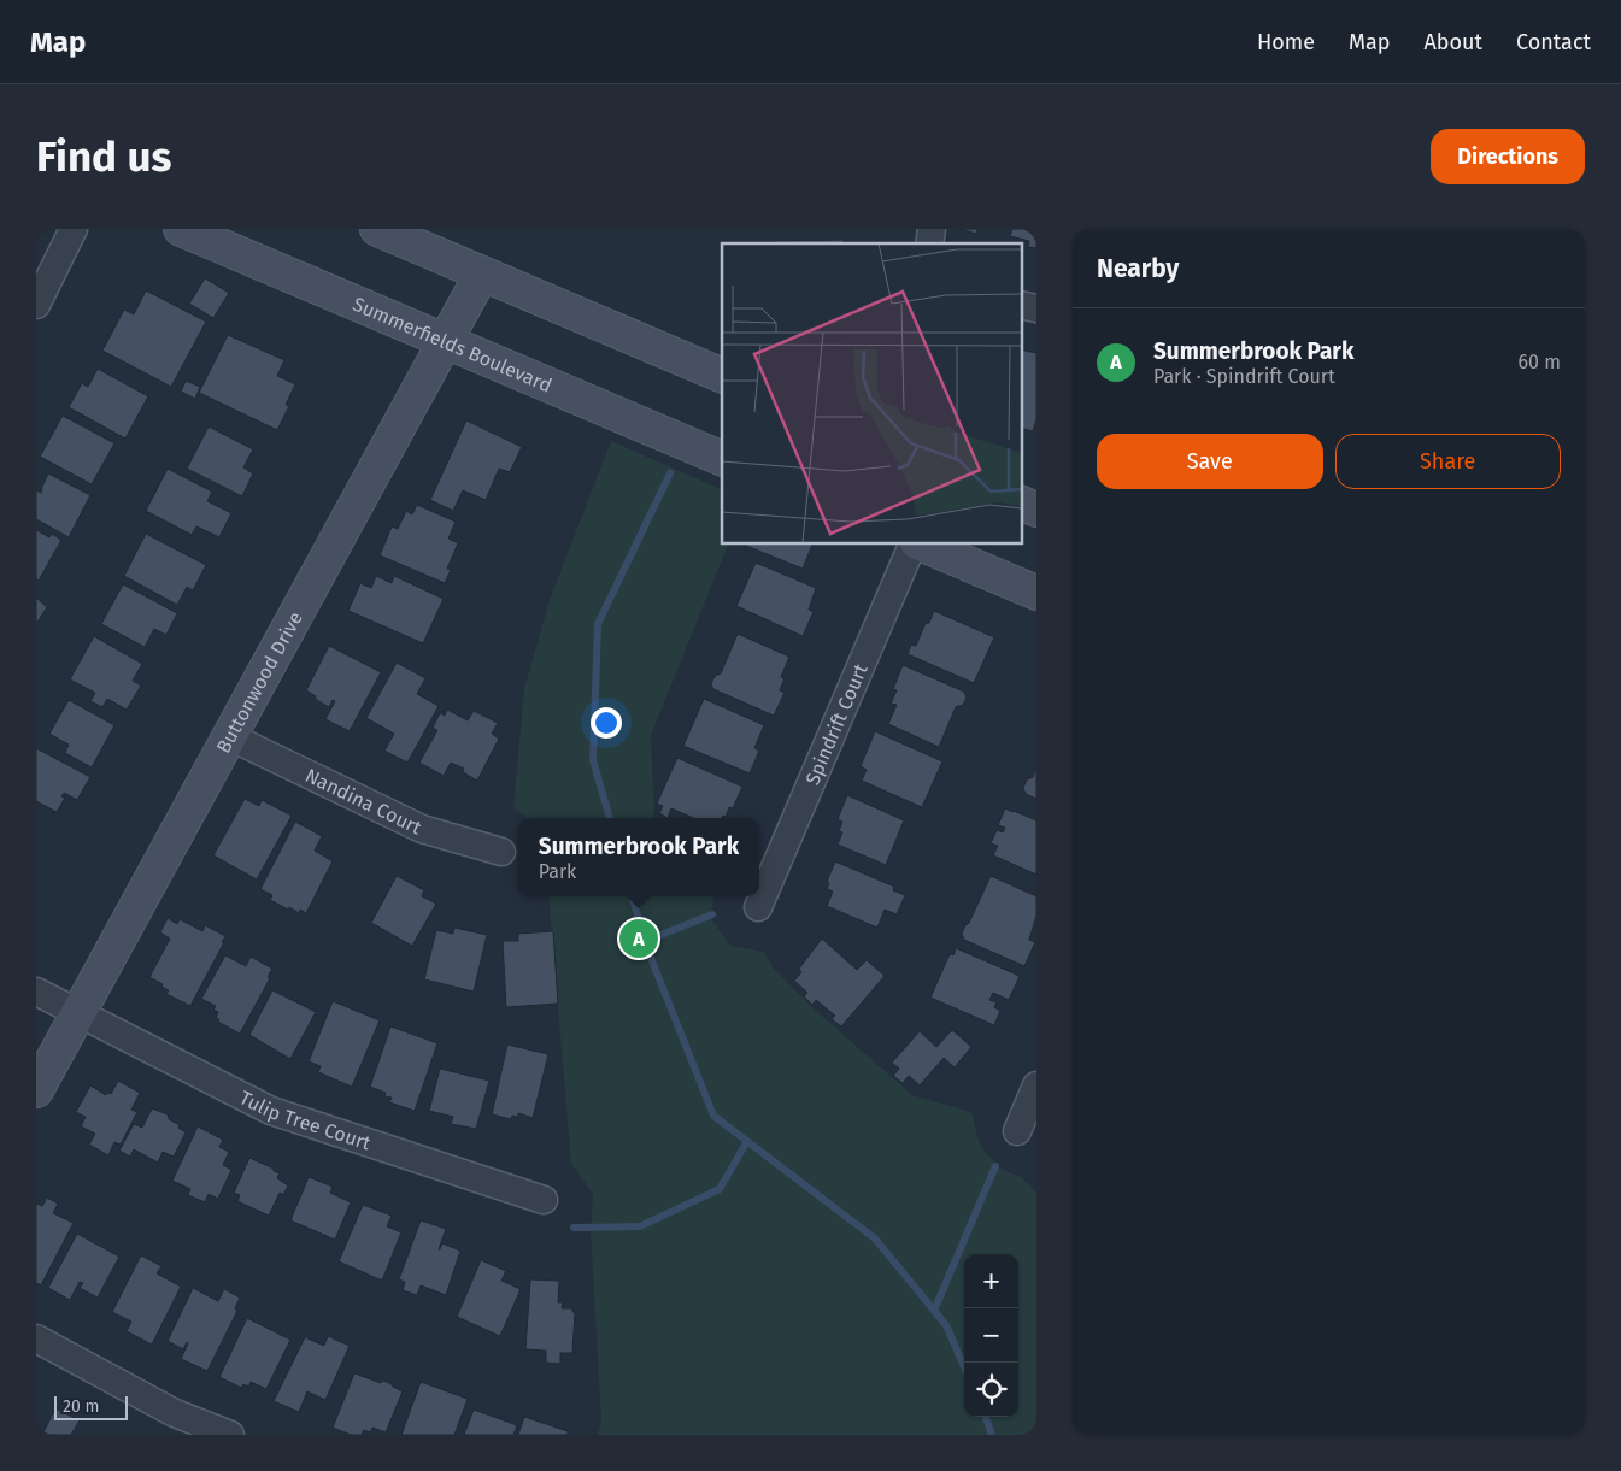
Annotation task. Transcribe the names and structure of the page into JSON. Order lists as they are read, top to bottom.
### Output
{
  "streets": {
    "street": [
      "Summerfields Boulevard",
      "Buttonwood Drive",
      "Spindrift Court",
      "Nandina Court",
      "Tulip Tree Court"
    ]
  },
  "crossings": [
    ["Summerfields Boulevard", "Buttonwood Drive"],
    ["Buttonwood Drive", "Nandina Court"],
    ["Buttonwood Drive", "Tulip Tree Court"]
  ],
  "scale_bar": "20 m",
  "page": {
    "header": "Map",
    "nav": [
      "Home",
      "Map",
      "About",
      "Contact"
    ],
    "buttons": [
      "Directions",
      ["Save", "Share"]
    ],
    "title": "Find us",
    "heading": "Nearby",
    "list": [
      {
        "mark": "A",
        "name": "Summerbrook Park",
        "note": "Park · Spindrift Court",
        "value": "60 m"
      }
    ],
    "popup": ["Summerbrook Park", "Park"],
    "pins": "A",
    "map_buttons": ["+", "−"],
    "scale": "20 m"
  }
}
